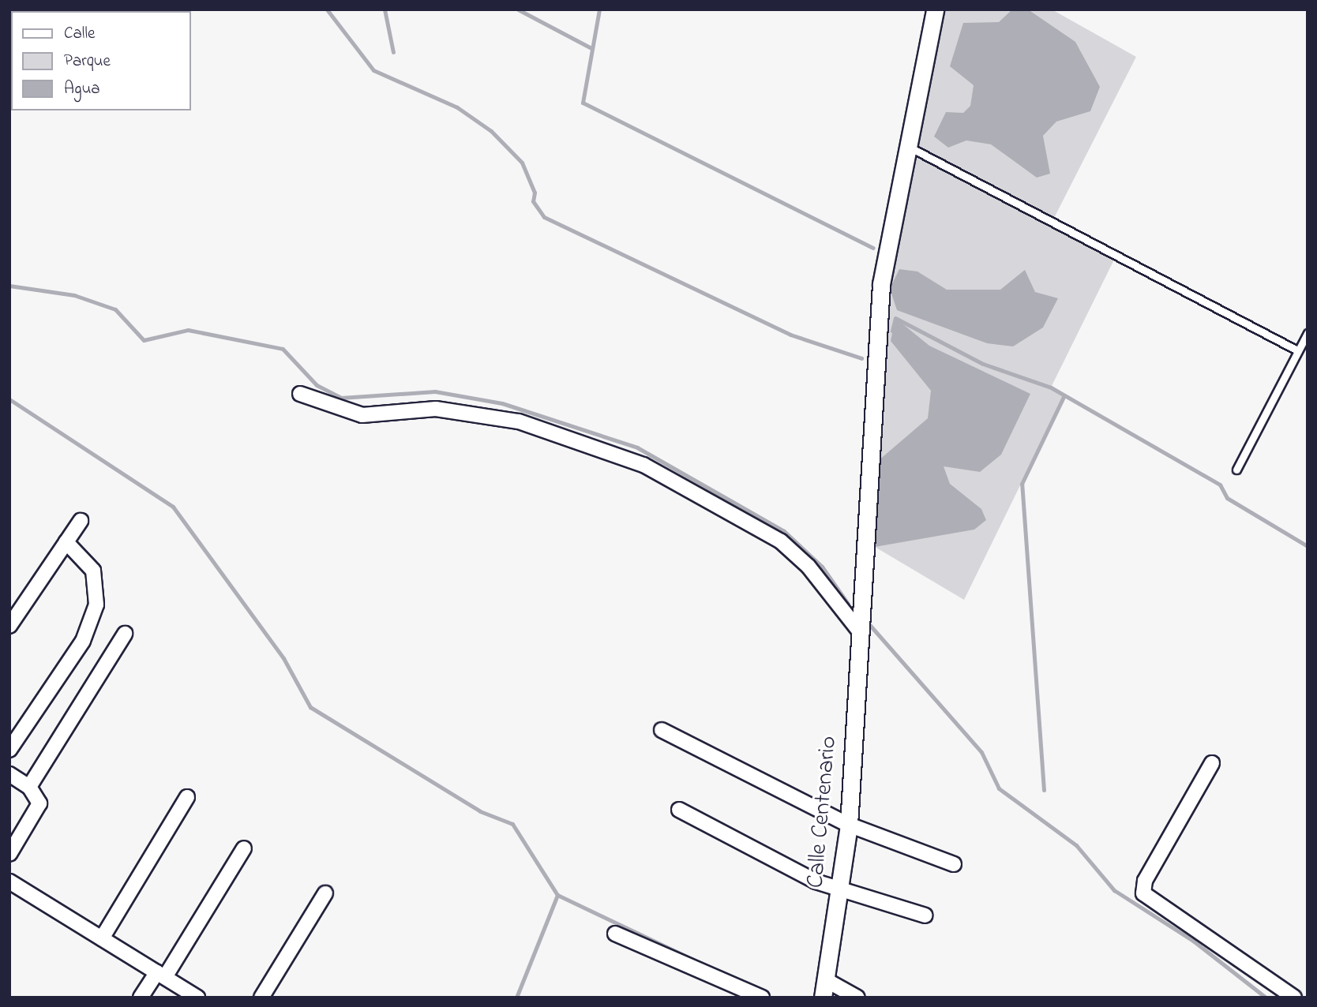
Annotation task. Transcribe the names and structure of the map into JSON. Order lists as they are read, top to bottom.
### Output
{
  "streets": {
    "street": ["Calle Centenario"]
  },
  "legend": ["Calle", "Parque", "Agua"]
}
